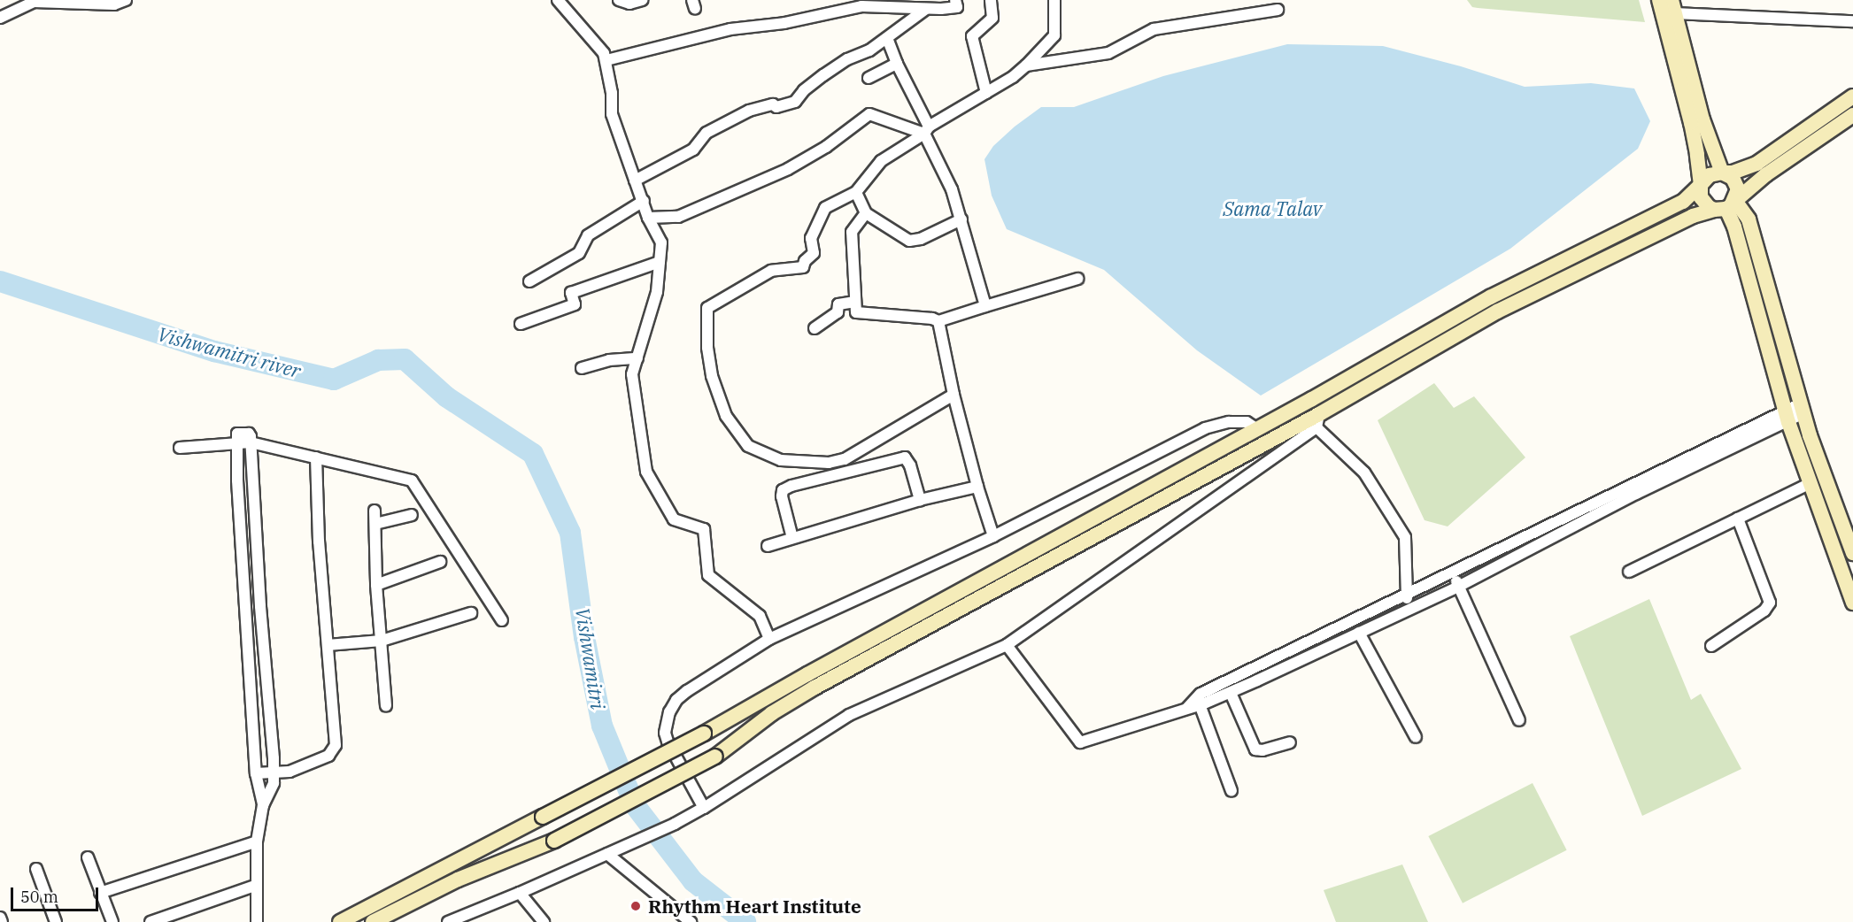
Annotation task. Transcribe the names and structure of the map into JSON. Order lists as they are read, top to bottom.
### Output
{
  "water": ["Sama Talav", "Vishwamitri river", "Vishwamitri"],
  "places": ["Rhythm Heart Institute"],
  "scale_bar": "50 m"
}
